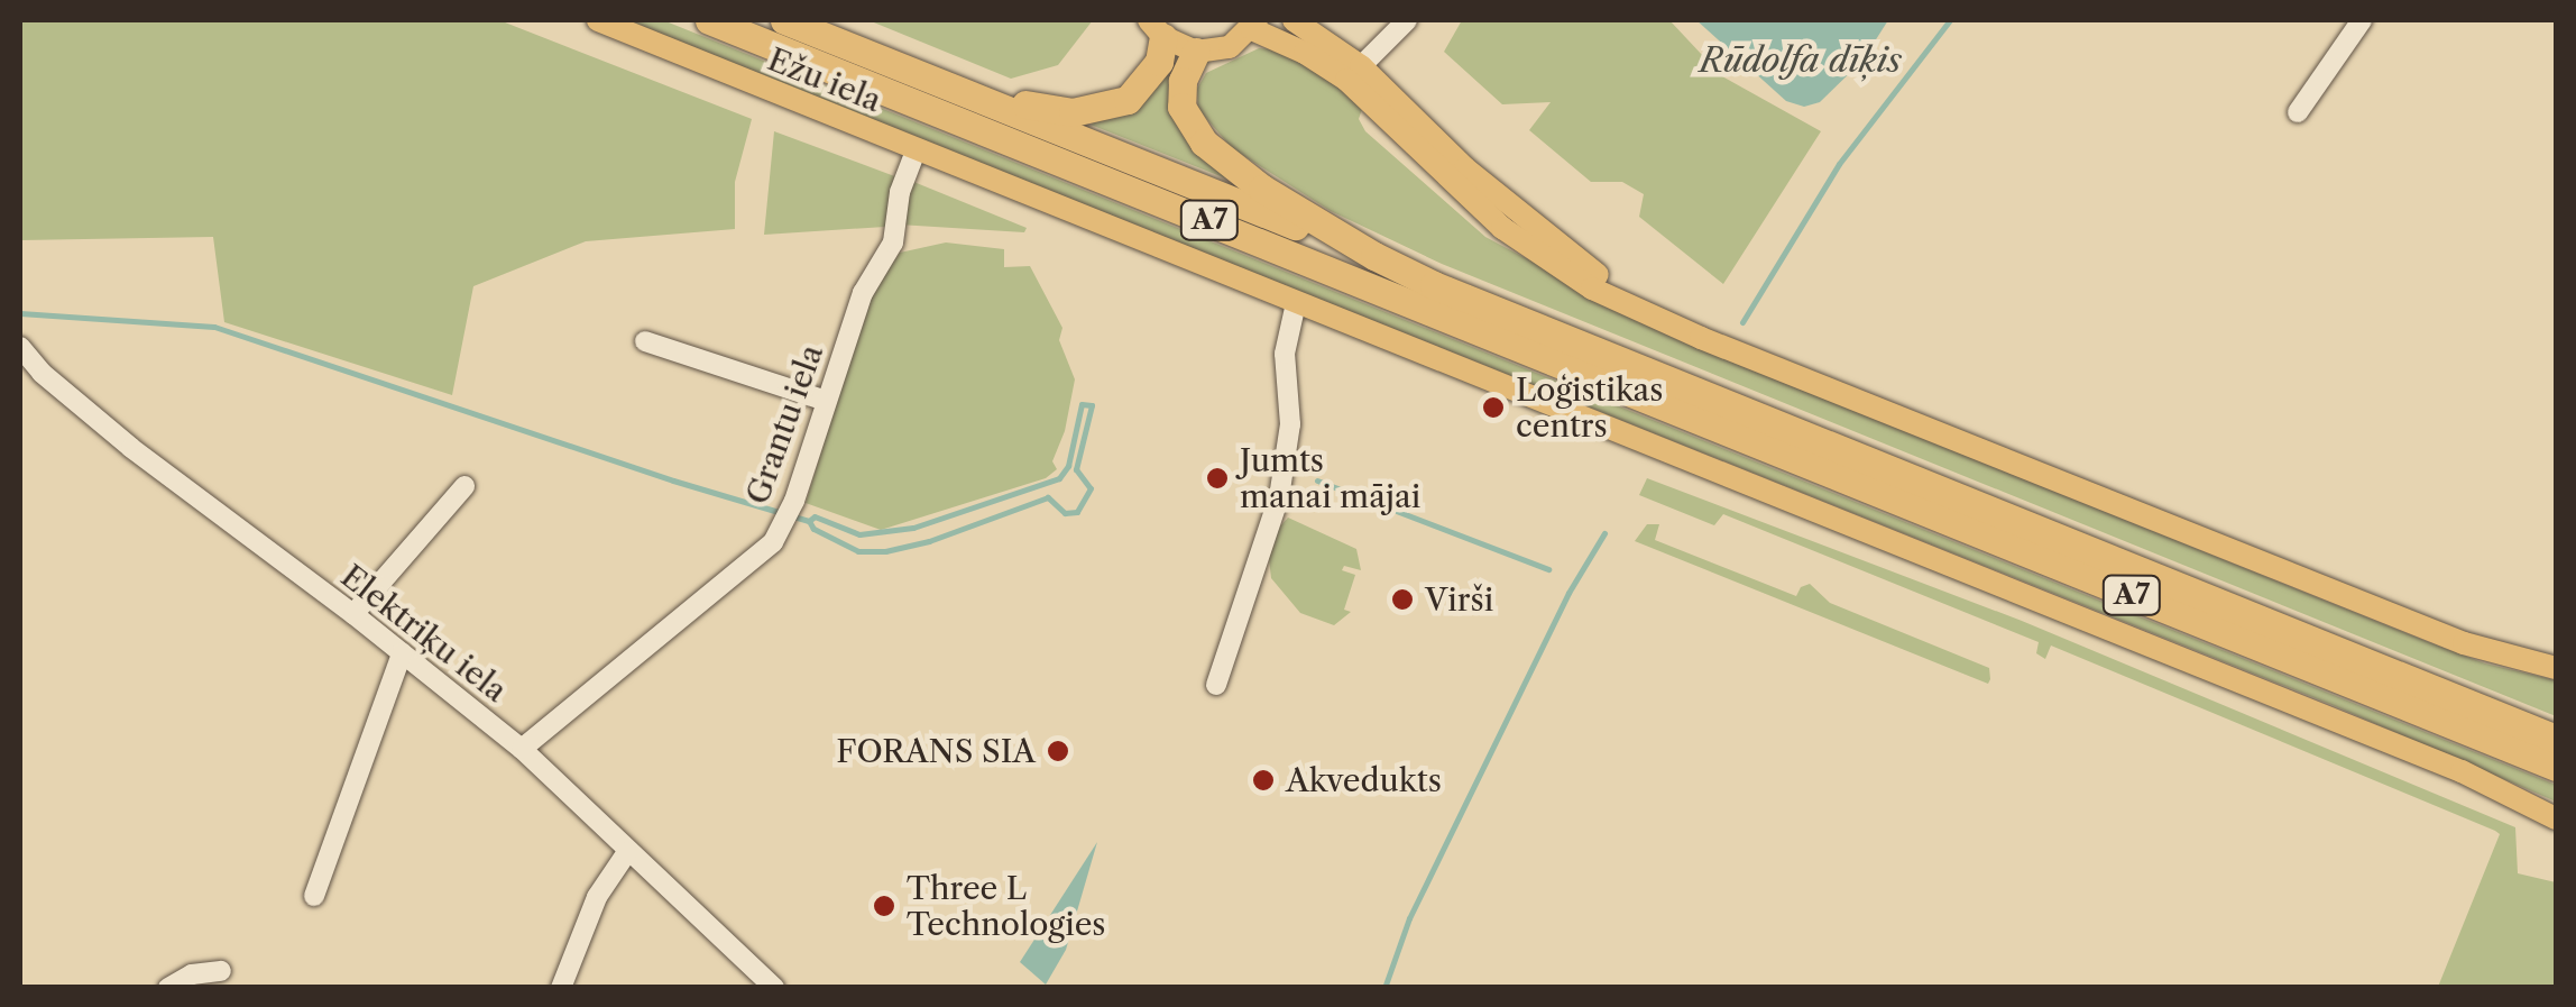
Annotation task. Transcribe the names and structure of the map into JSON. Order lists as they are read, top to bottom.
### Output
{
  "streets": {
    "highway": ["A7"],
    "main road": ["Ežu iela"],
    "street": ["Grantu iela", "Elektriķu iela"]
  },
  "crossings": [
    ["Ežu iela", "Grantu iela"],
    ["Grantu iela", "Elektriķu iela"]
  ],
  "water": ["Rūdolfa dīķis"],
  "places": [
    "Loģistikas centrs",
    "Jumts manai mājai",
    "Virši",
    "FORANS SIA",
    "Akvedukts",
    "Three L Technologies"
  ]
}
